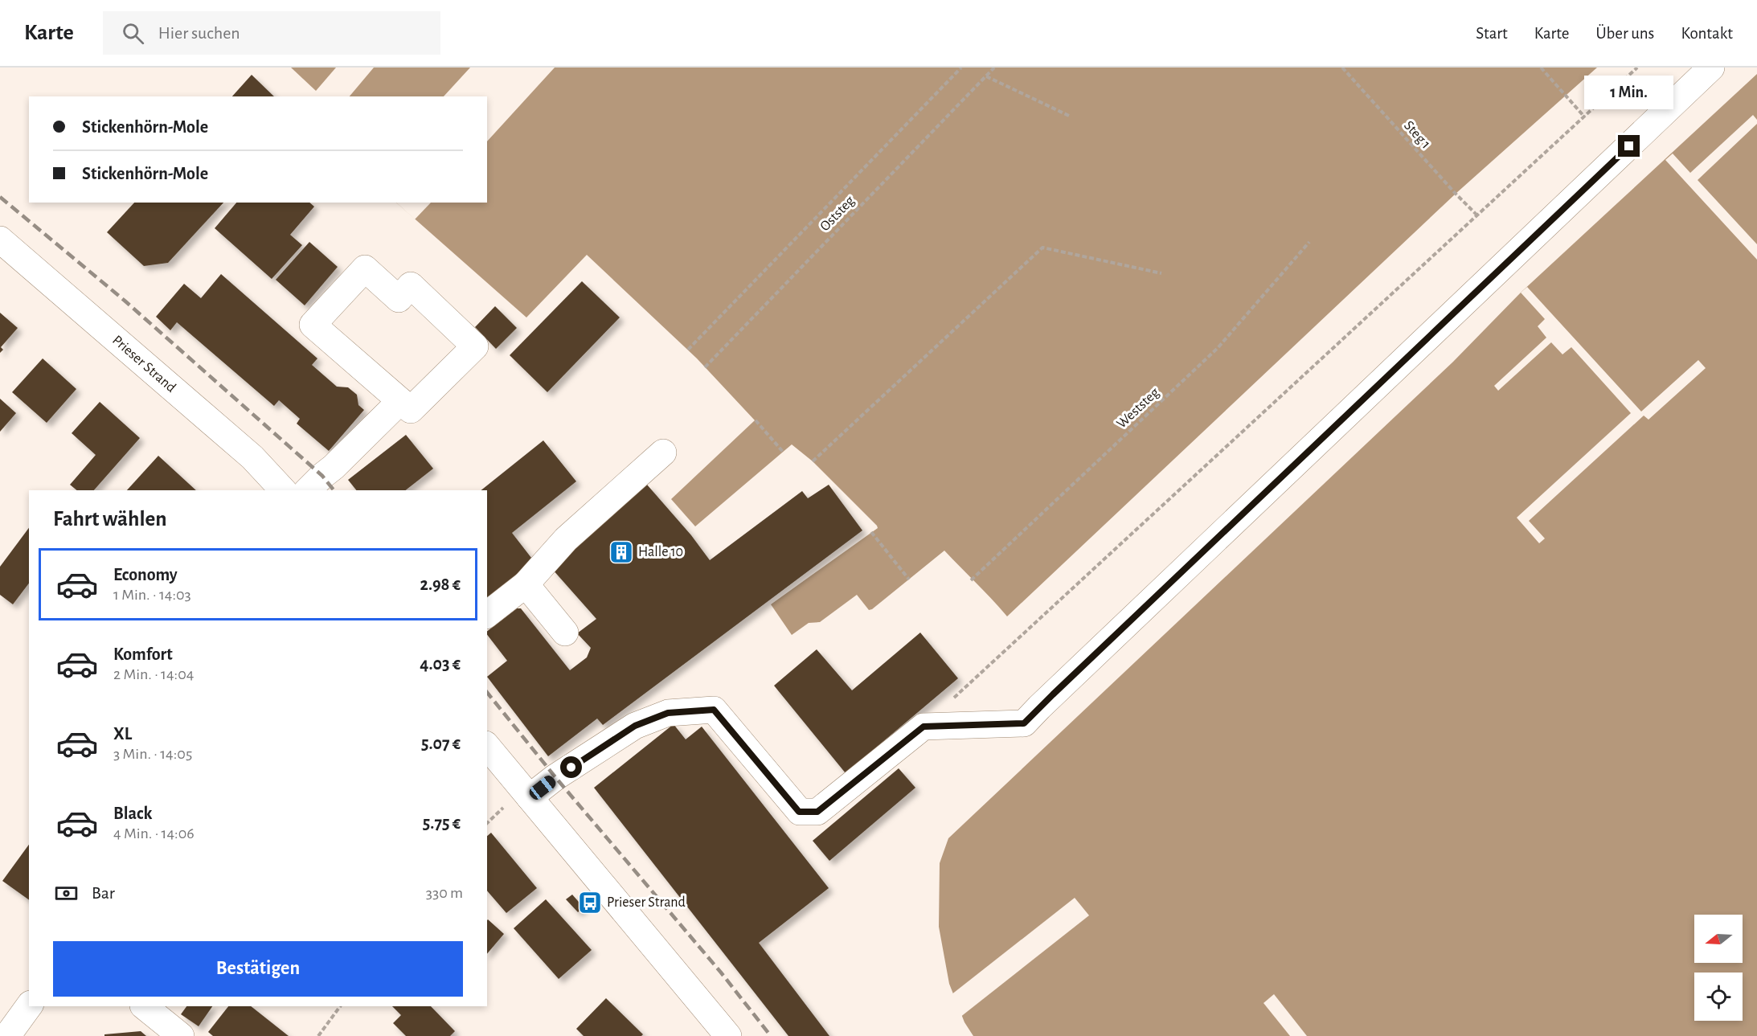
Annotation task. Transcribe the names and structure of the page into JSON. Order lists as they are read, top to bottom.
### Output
{
  "streets": {
    "street": ["Prieser Strand"],
    "path": ["Steg 1", "Oststeg", "Weststeg"]
  },
  "places": {
    "building": ["Halle 10"],
    "bus stop": ["Prieser Strand"]
  },
  "north": "left",
  "page": {
    "header": "Karte",
    "search": "Hier suchen",
    "nav": [
      "Start",
      "Karte",
      "Über uns",
      "Kontakt"
    ],
    "bubble": "1 Min.",
    "banner": ["Stickenhörn-Mole", "Stickenhörn-Mole"],
    "heading": "Fahrt wählen",
    "list": [
      {
        "name": "Economy",
        "note": "1 Min. · 14:03",
        "value": "2.98 €"
      },
      {
        "name": "Komfort",
        "note": "2 Min. · 14:04",
        "value": "4.03 €"
      },
      {
        "name": "XL",
        "note": "3 Min. · 14:05",
        "value": "5.07 €"
      },
      {
        "name": "Black",
        "note": "4 Min. · 14:06",
        "value": "5.75 €"
      }
    ],
    "pay": ["Bar", "330 m"],
    "buttons": "Bestätigen"
  }
}
